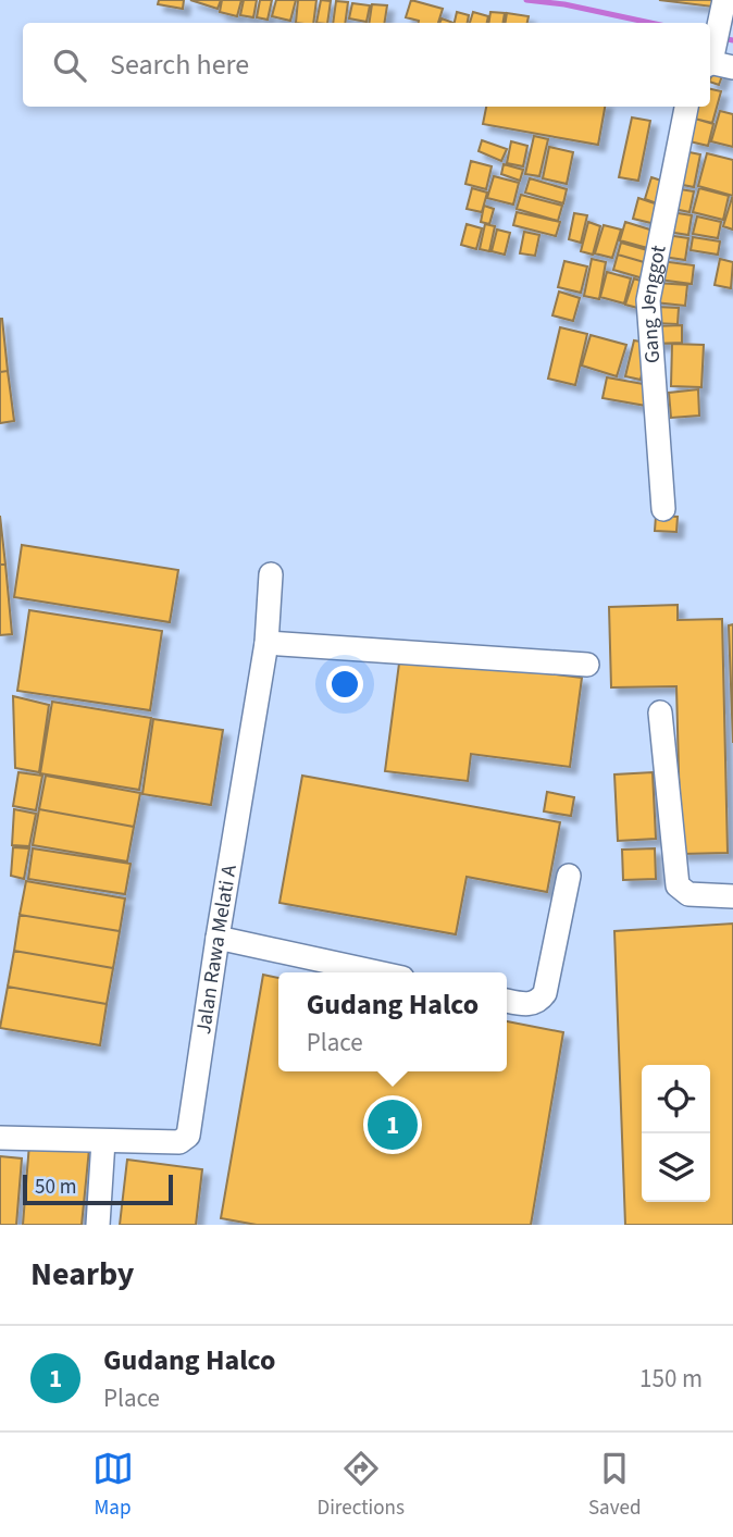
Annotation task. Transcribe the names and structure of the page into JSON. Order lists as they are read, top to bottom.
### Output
{
  "streets": {
    "street": ["Gang Jenggot", "Jalan Rawa Melati A"]
  },
  "scale_bar": "50 m",
  "page": {
    "search": "Search here",
    "popup": ["Gudang Halco", "Place"],
    "pins": "1",
    "scale": "50 m",
    "heading": "Nearby",
    "list": [
      {
        "mark": "1",
        "name": "Gudang Halco",
        "note": "Place",
        "value": "150 m"
      }
    ],
    "nav": ["Map", "Directions", "Saved"]
  }
}
